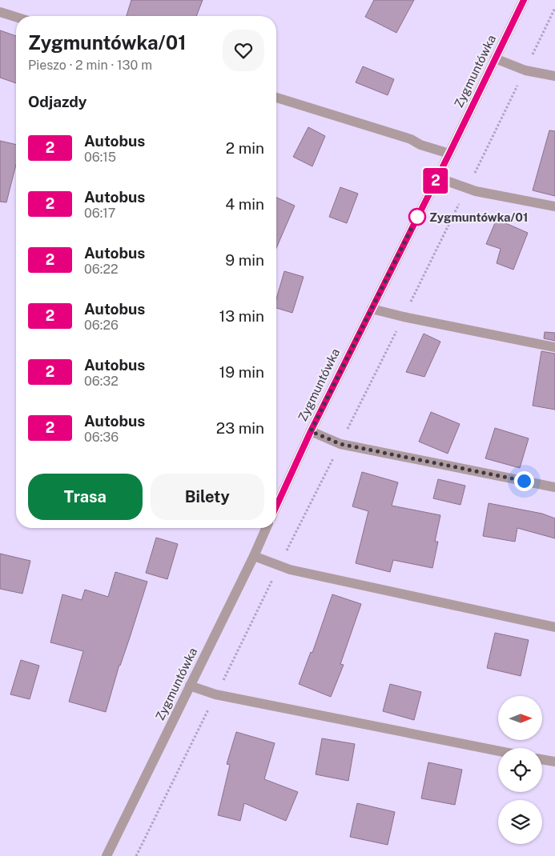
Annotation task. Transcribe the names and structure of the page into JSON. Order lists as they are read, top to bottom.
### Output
{
  "streets": {
    "street": ["Zygmuntówka"]
  },
  "places": ["Zygmuntówka/01"],
  "lines": ["bus line 2"],
  "north": "right",
  "page": {
    "on_map": "2",
    "heading": [
      ["Zygmuntówka/01", "Pieszo · 2 min · 130 m"],
      "Odjazdy"
    ],
    "list": [
      {
        "mark": "2",
        "name": "Autobus",
        "note": "06:15",
        "value": "2 min"
      },
      {
        "mark": "2",
        "name": "Autobus",
        "note": "06:17",
        "value": "4 min"
      },
      {
        "mark": "2",
        "name": "Autobus",
        "note": "06:22",
        "value": "9 min"
      },
      {
        "mark": "2",
        "name": "Autobus",
        "note": "06:26",
        "value": "13 min"
      },
      {
        "mark": "2",
        "name": "Autobus",
        "note": "06:32",
        "value": "19 min"
      },
      {
        "mark": "2",
        "name": "Autobus",
        "note": "06:36",
        "value": "23 min"
      }
    ],
    "buttons": ["Trasa", "Bilety"]
  }
}
